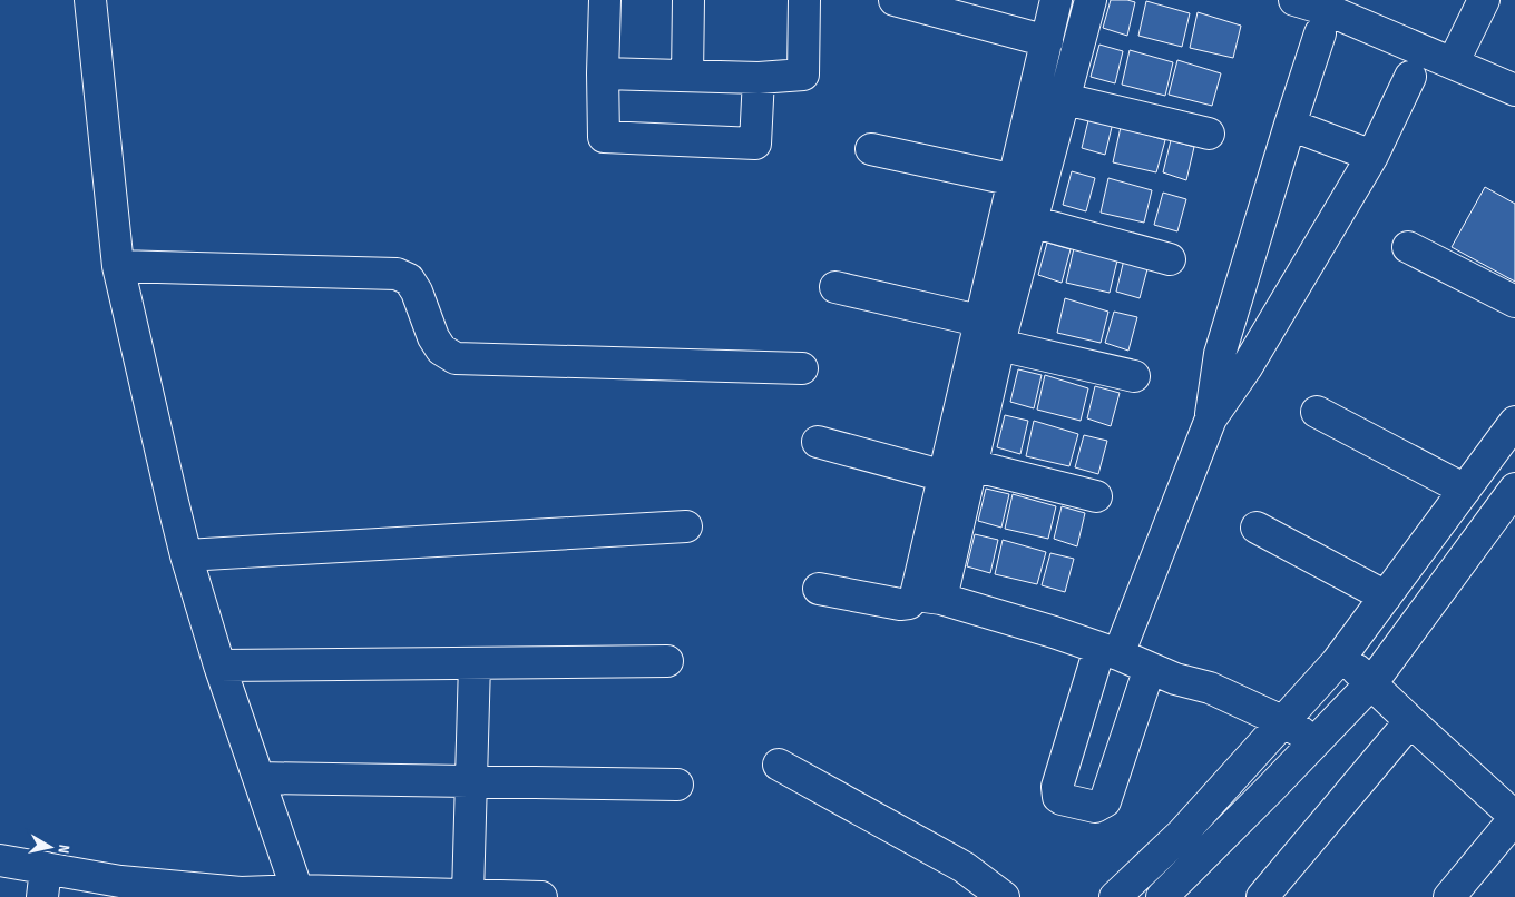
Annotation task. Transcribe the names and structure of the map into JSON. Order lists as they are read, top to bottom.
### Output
{
  "north": "right"
}
